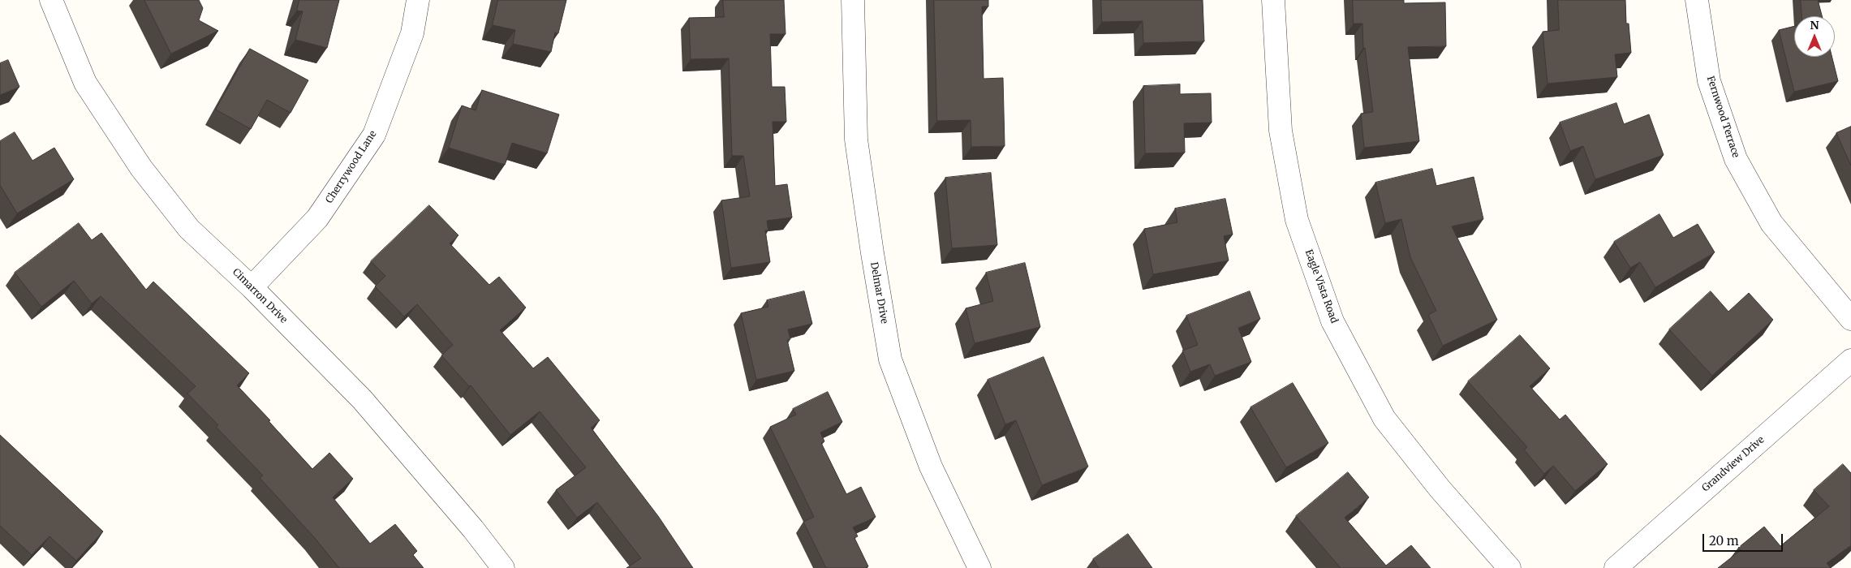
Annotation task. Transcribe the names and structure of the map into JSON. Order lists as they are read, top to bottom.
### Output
{
  "streets": {
    "street": [
      "Fernwood Terrace",
      "Cherrywood Lane",
      "Eagle Vista Road",
      "Delmar Drive",
      "Cimarron Drive",
      "Grandview Drive"
    ]
  },
  "crossings": [
    ["Cherrywood Lane", "Cimarron Drive"]
  ],
  "scale_bar": "20 m",
  "north": "top"
}
